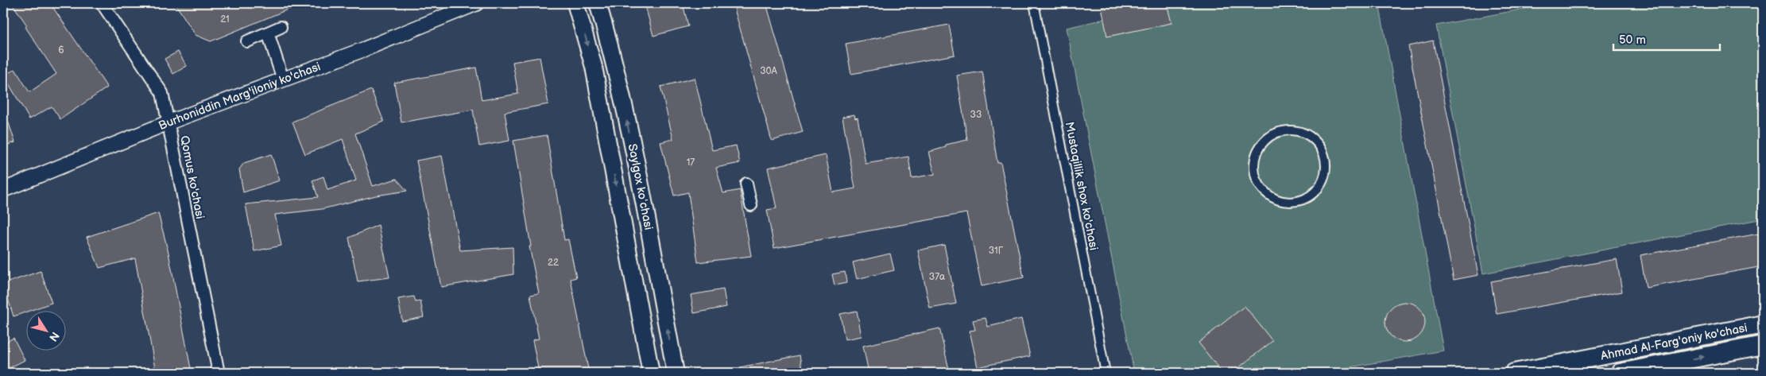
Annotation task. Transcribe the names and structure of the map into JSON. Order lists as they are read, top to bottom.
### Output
{
  "streets": {
    "main road": ["Saylgox koʻchasi", "Ahmad Al-Farg'oniy ko'chasi"],
    "street": ["Burhoniddin Marg'iloniy ko'chasi", "Qomus ko'chasi", "Mustaqillik shox ko'chasi"]
  },
  "crossings": [
    ["Burhoniddin Marg'iloniy ko'chasi", "Qomus ko'chasi"]
  ],
  "house_numbers": [
    "21",
    "6",
    "30А",
    "33",
    "17",
    "31Г",
    "22",
    "37а"
  ],
  "scale_bar": "50 m",
  "north": "bottom right"
}
